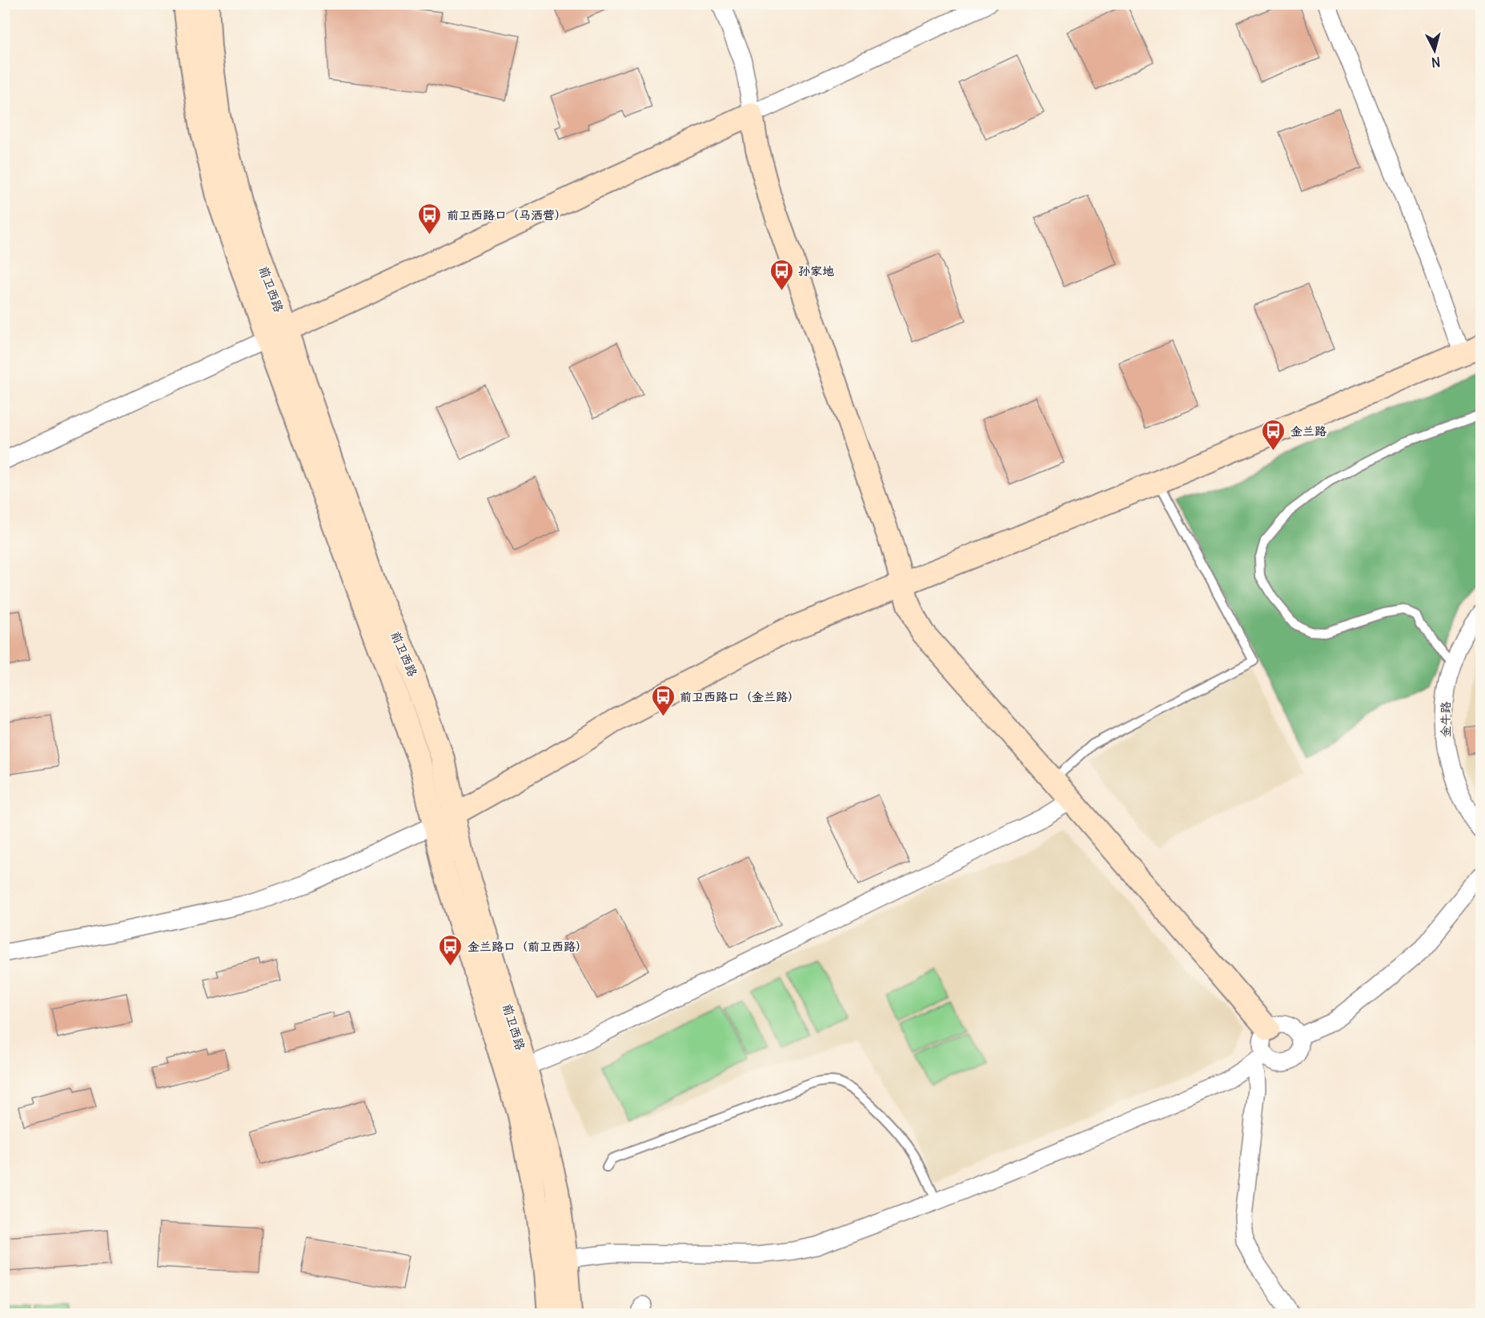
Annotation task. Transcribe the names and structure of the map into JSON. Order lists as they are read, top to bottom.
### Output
{
  "streets": {
    "street": ["前卫西路", "金牛路"]
  },
  "places": {
    "bus stop": [
      "前卫西路口（马洒营）",
      "孙家地",
      "金兰路",
      "前卫西路口（金兰路）",
      "金兰路口（前卫西路）"
    ]
  },
  "north": "bottom"
}
